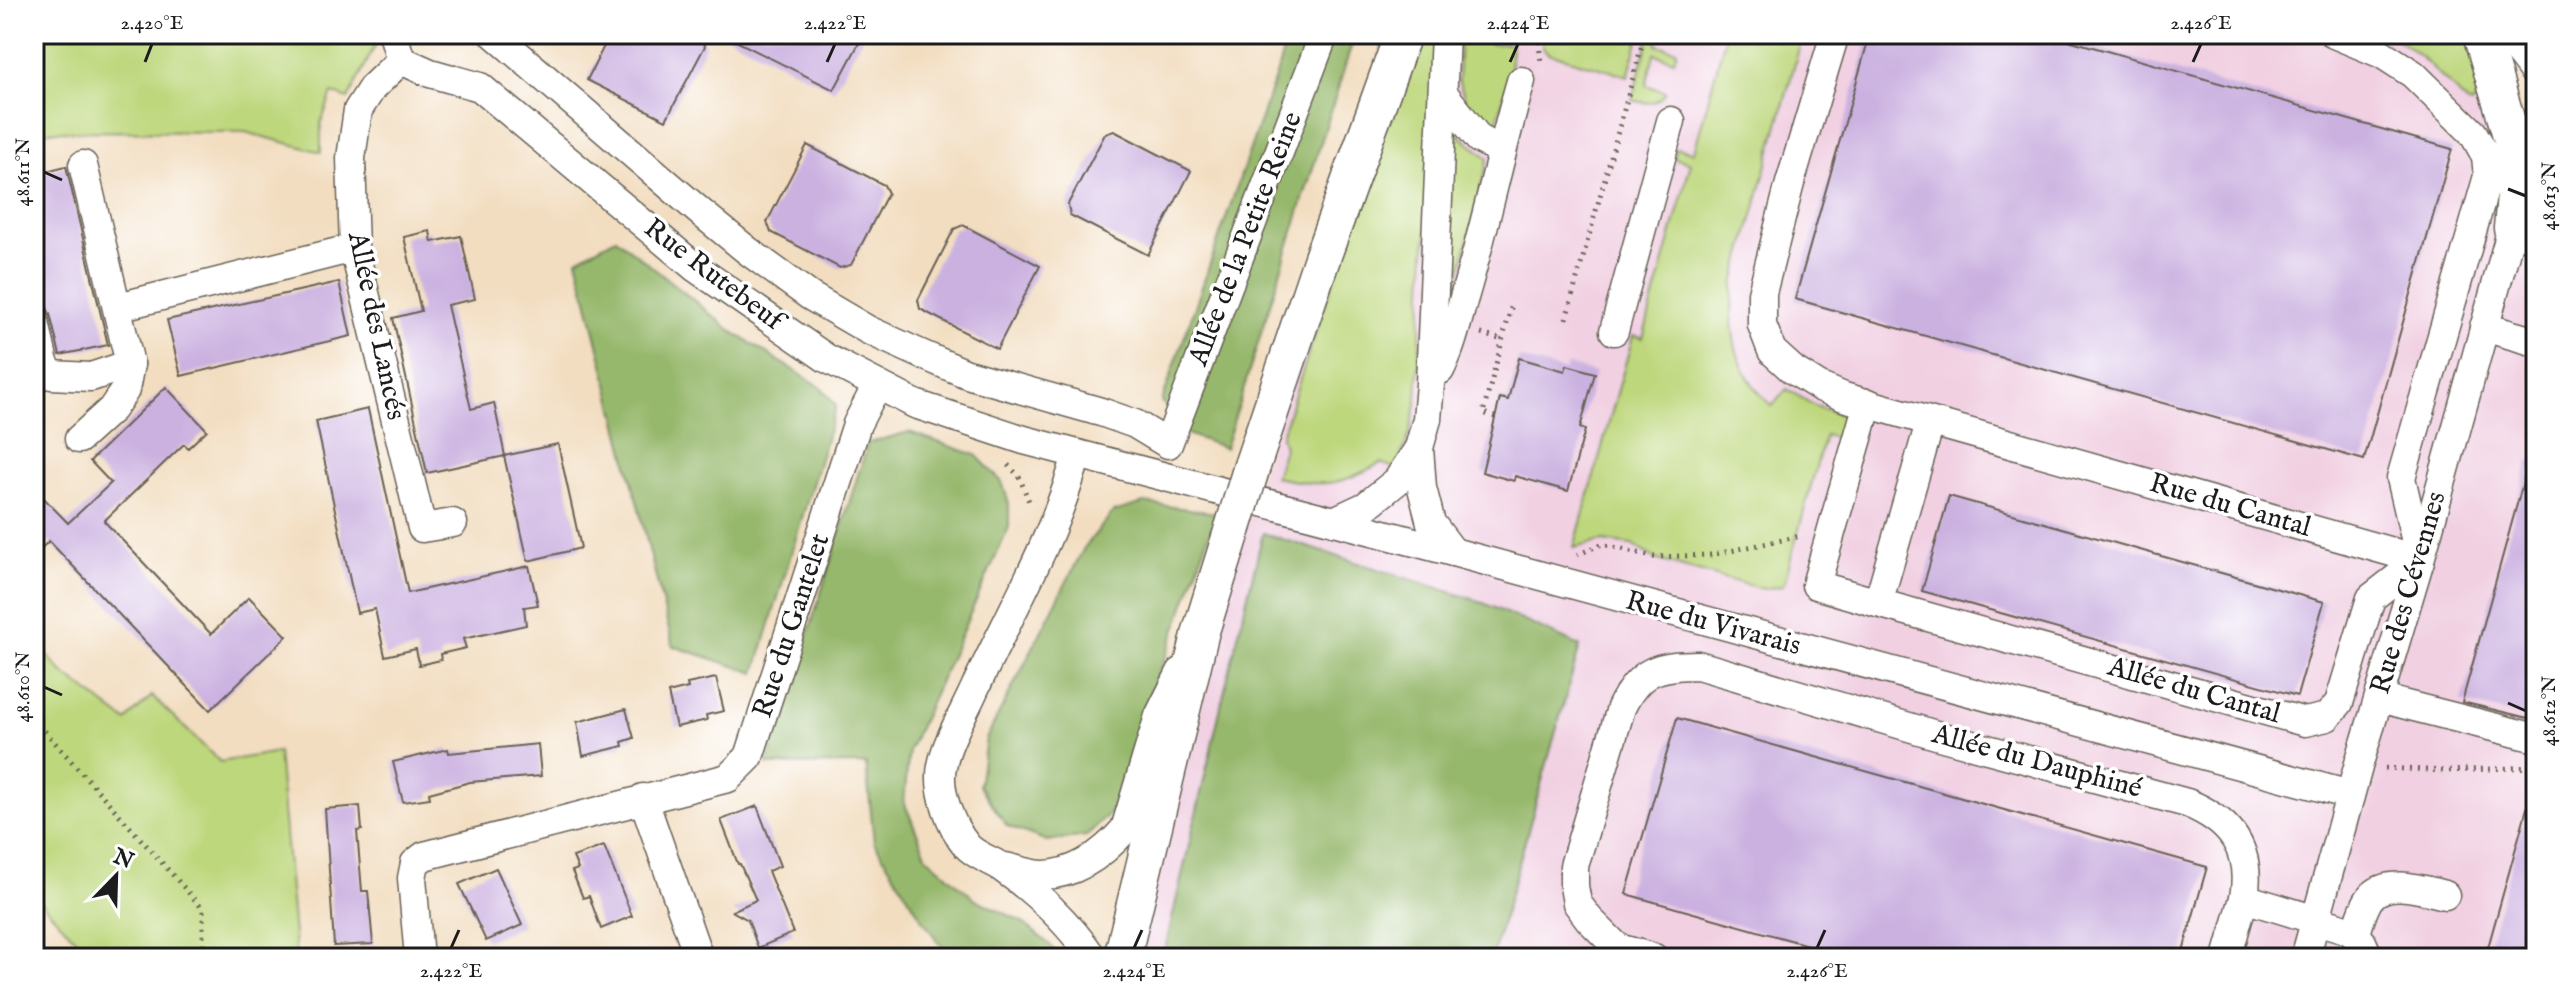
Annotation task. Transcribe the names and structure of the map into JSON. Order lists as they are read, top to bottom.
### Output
{
  "streets": {
    "street": [
      "Allée de la Petite Reine",
      "Rue Rutebeuf",
      "Allée des Lancés",
      "Rue du Cantal",
      "Rue des Cévennes",
      "Rue du Vivarais",
      "Rue du Gantelet",
      "Allée du Cantal",
      "Allée du Dauphiné"
    ]
  },
  "crossings": [
    ["Rue Rutebeuf", "Allée des Lancés"],
    ["Rue Rutebeuf", "Rue du Vivarais"],
    ["Rue Rutebeuf", "Rue du Gantelet"],
    ["Rue du Cantal", "Rue des Cévennes"],
    ["Rue du Cantal", "Allée du Cantal"],
    ["Rue des Cévennes", "Rue du Vivarais"],
    ["Rue des Cévennes", "Allée du Cantal"]
  ],
  "north": "top right",
  "coordinates": [
    "2.420°E",
    "2.422°E",
    "2.424°E",
    "2.426°E",
    "48.611°N",
    "48.613°N",
    "48.610°N",
    "48.612°N"
  ]
}
